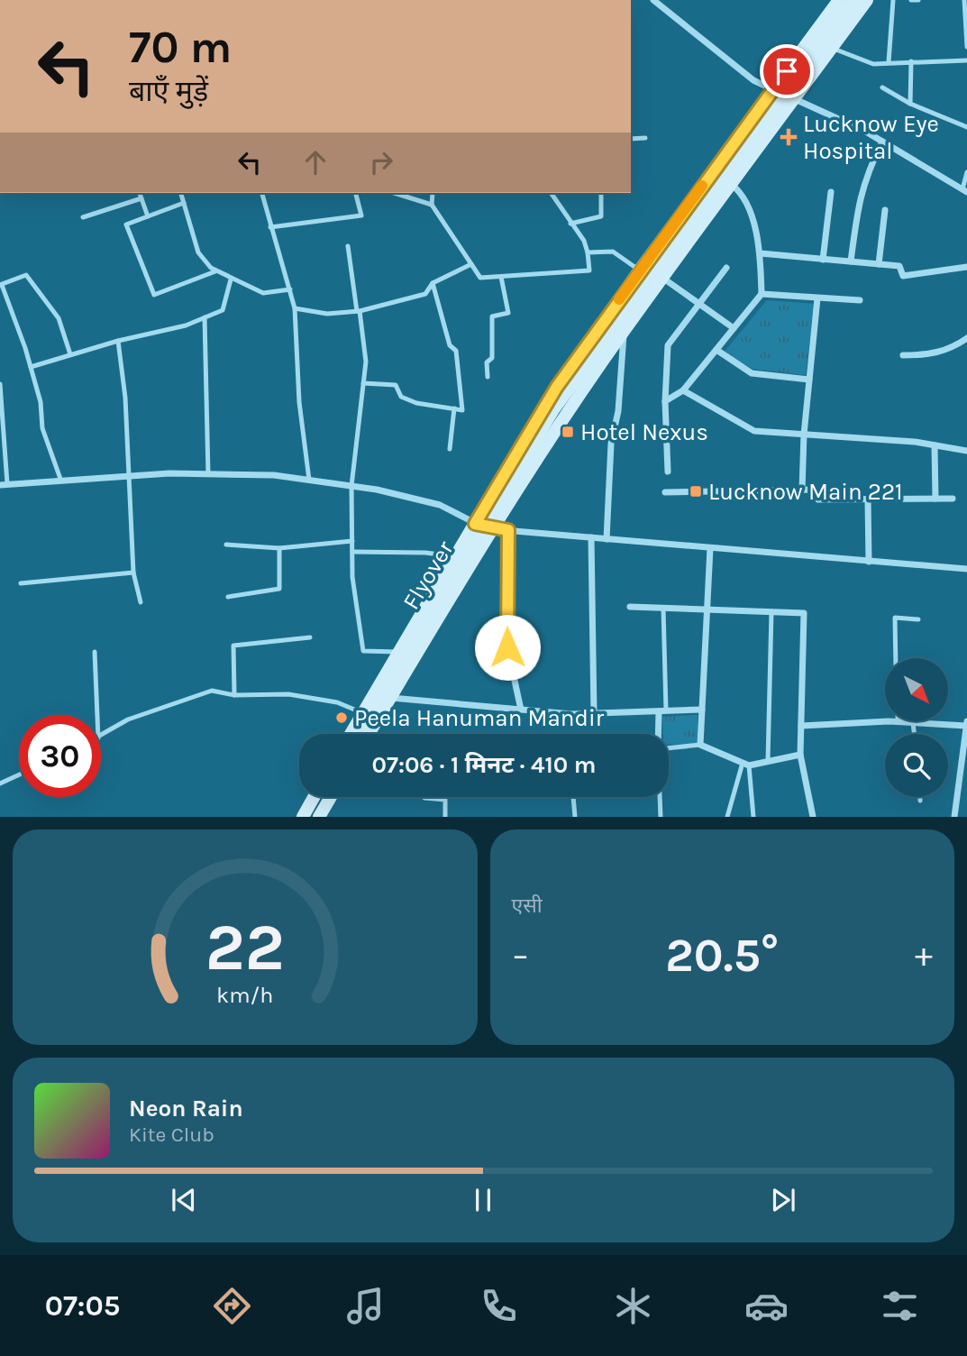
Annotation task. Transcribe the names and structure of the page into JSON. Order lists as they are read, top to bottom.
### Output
{
  "streets": {
    "main road": ["Flyover"]
  },
  "places": {
    "health": ["Lucknow Eye Hospital"],
    "transit": ["Hotel Nexus", "Lucknow Main 221"],
    "other": ["Peela Hanuman Mandir"]
  },
  "north": "bottom right",
  "page": {
    "turn": ["70 m", "बाएँ मुड़ें"],
    "limit": "30",
    "trip": "07:06 · 1 मिनट · 410 m",
    "tile": "एसी",
    "heat": ["−", "20.5°", "+"],
    "song": ["Neon Rain", "Kite Club"],
    "tabs": "07:05",
    "gauge": ["22", "km/h"]
  }
}
